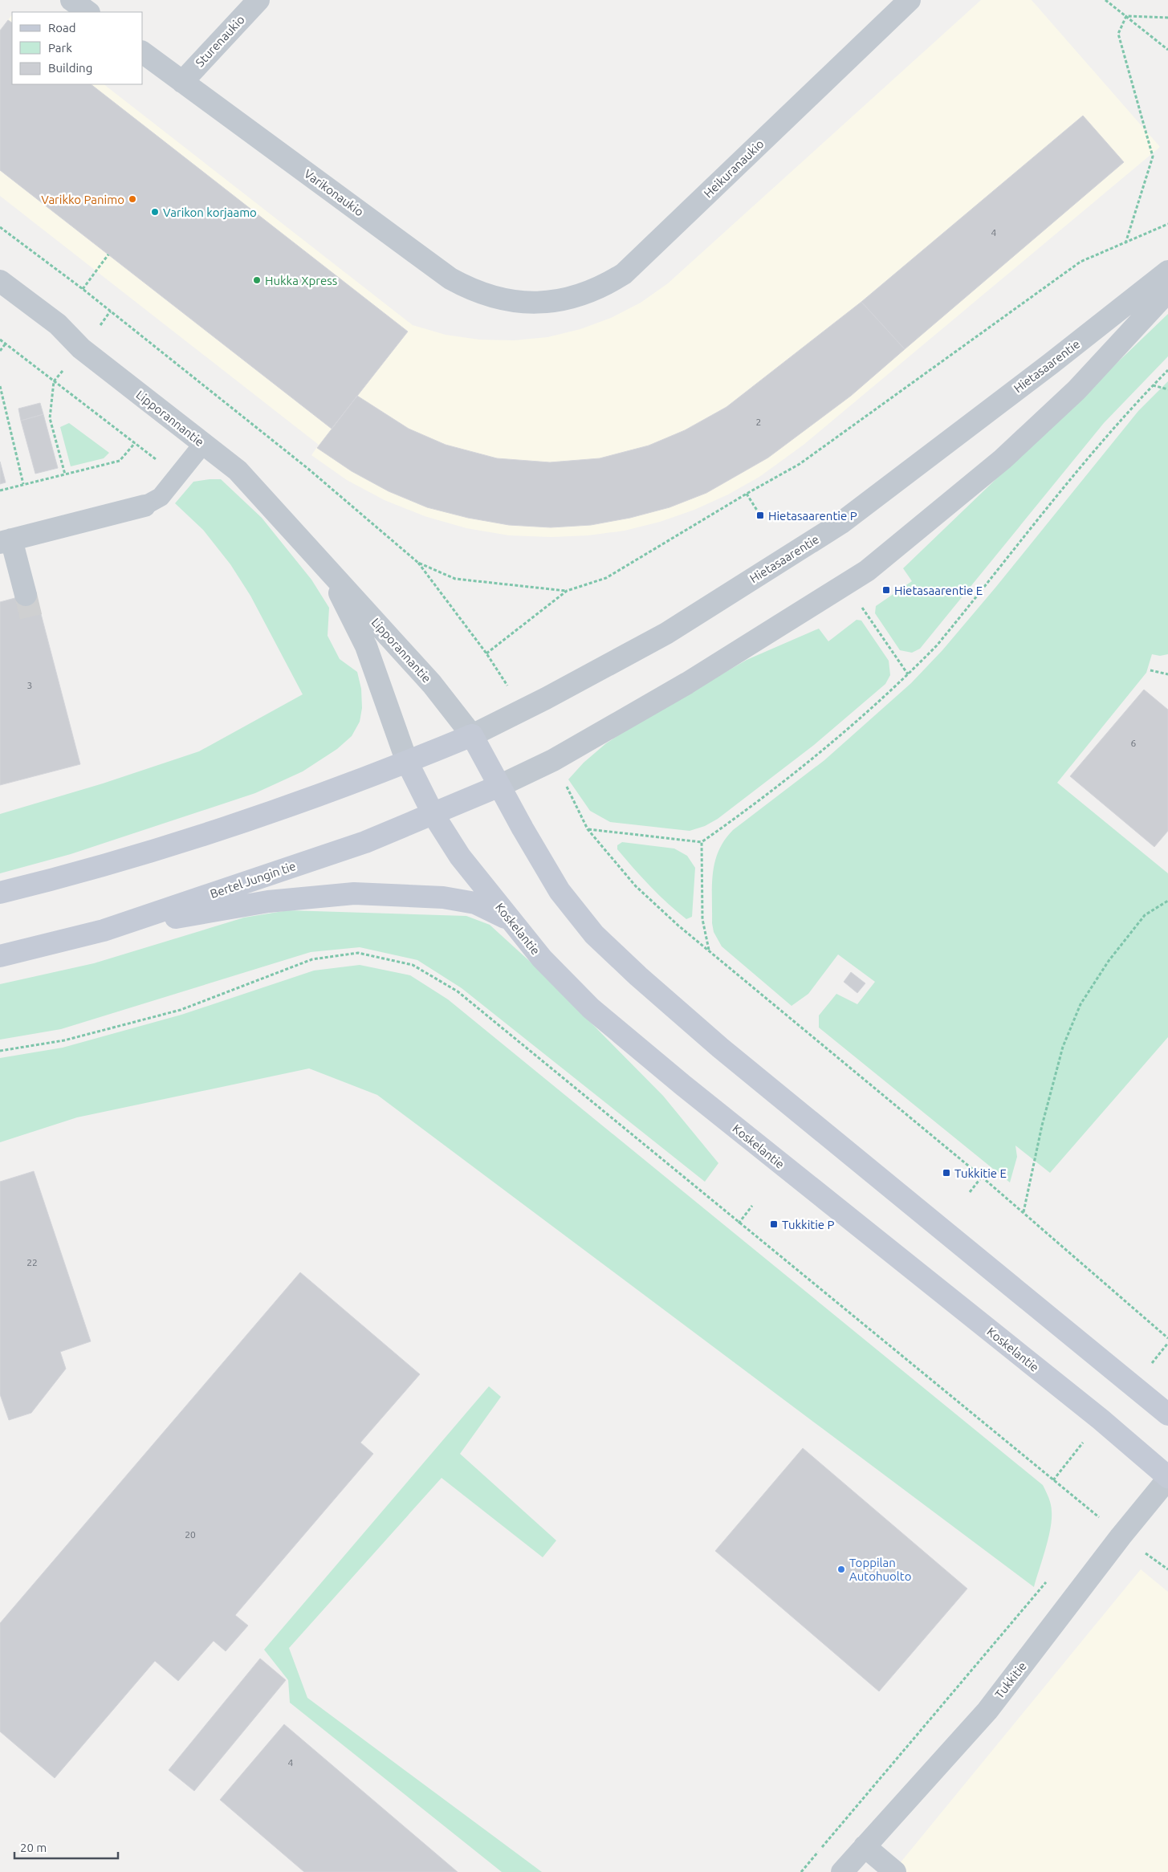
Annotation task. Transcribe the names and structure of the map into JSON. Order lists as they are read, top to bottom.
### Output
{
  "streets": {
    "main road": ["Bertel Jungin tie", "Koskelantie"],
    "street": [
      "Sturenaukio",
      "Heikuranaukio",
      "Varikonaukio",
      "Hietasaarentie",
      "Lipporannantie",
      "Tukkitie"
    ]
  },
  "crossings": [
    ["Sturenaukio", "Varikonaukio"],
    ["Heikuranaukio", "Varikonaukio"],
    ["Hietasaarentie", "Lipporannantie"],
    ["Lipporannantie", "Koskelantie"],
    ["Bertel Jungin tie", "Koskelantie"],
    ["Koskelantie", "Tukkitie"]
  ],
  "places": {
    "other": [
      "Varikko Panimo",
      "Varikon korjaamo",
      "Hukka Xpress",
      "Toppilan Autohuolto"
    ],
    "transit": [
      "Hietasaarentie P",
      "Hietasaarentie E",
      "Tukkitie E",
      "Tukkitie P"
    ]
  },
  "house_numbers": [
    "4",
    "2",
    "3",
    "6",
    "22",
    "20",
    "4"
  ],
  "legend": ["Road", "Park", "Building"],
  "scale_bar": "20 m"
}
